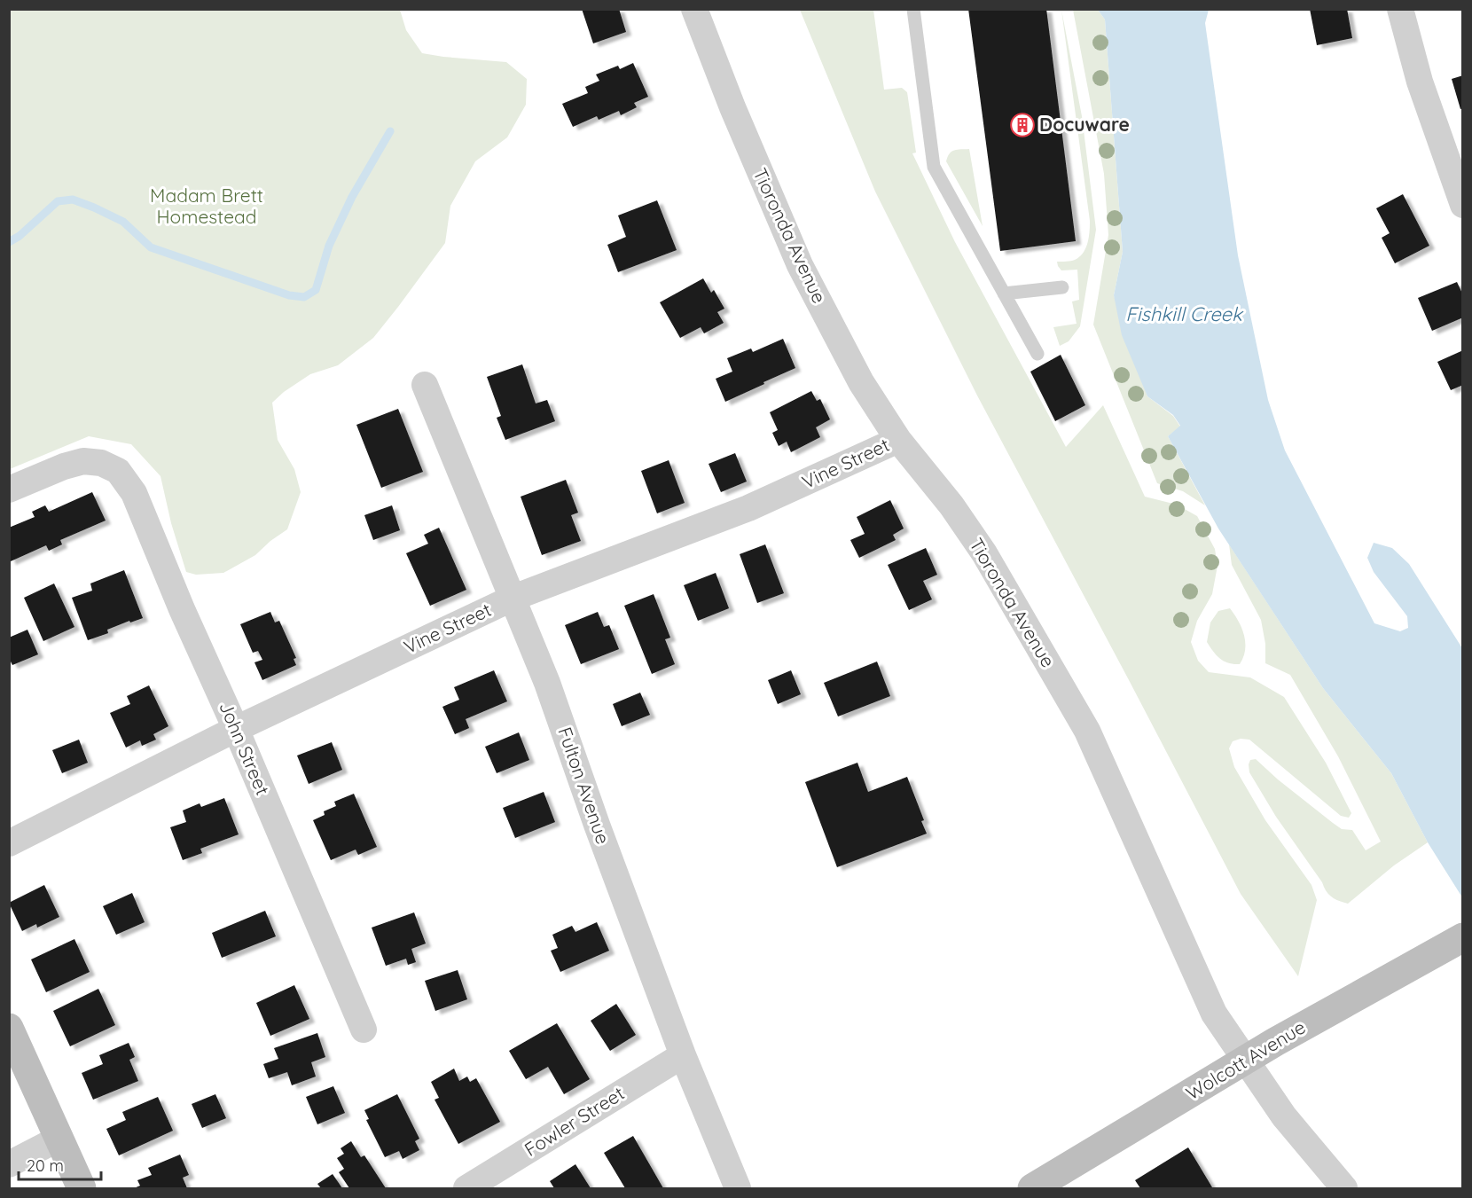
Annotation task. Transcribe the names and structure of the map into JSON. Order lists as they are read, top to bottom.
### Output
{
  "streets": {
    "main road": ["Wolcott Avenue"],
    "street": [
      "Tioronda Avenue",
      "Vine Street",
      "John Street",
      "Fulton Avenue",
      "Fowler Street"
    ]
  },
  "crossings": [
    ["Tioronda Avenue", "Vine Street"],
    ["Tioronda Avenue", "Wolcott Avenue"],
    ["Vine Street", "John Street"],
    ["Vine Street", "Fulton Avenue"],
    ["Fulton Avenue", "Fowler Street"]
  ],
  "water": ["Fishkill Creek"],
  "parks": ["Madam Brett Homestead"],
  "places": {
    "building": ["Docuware"]
  },
  "scale_bar": "20 m"
}
